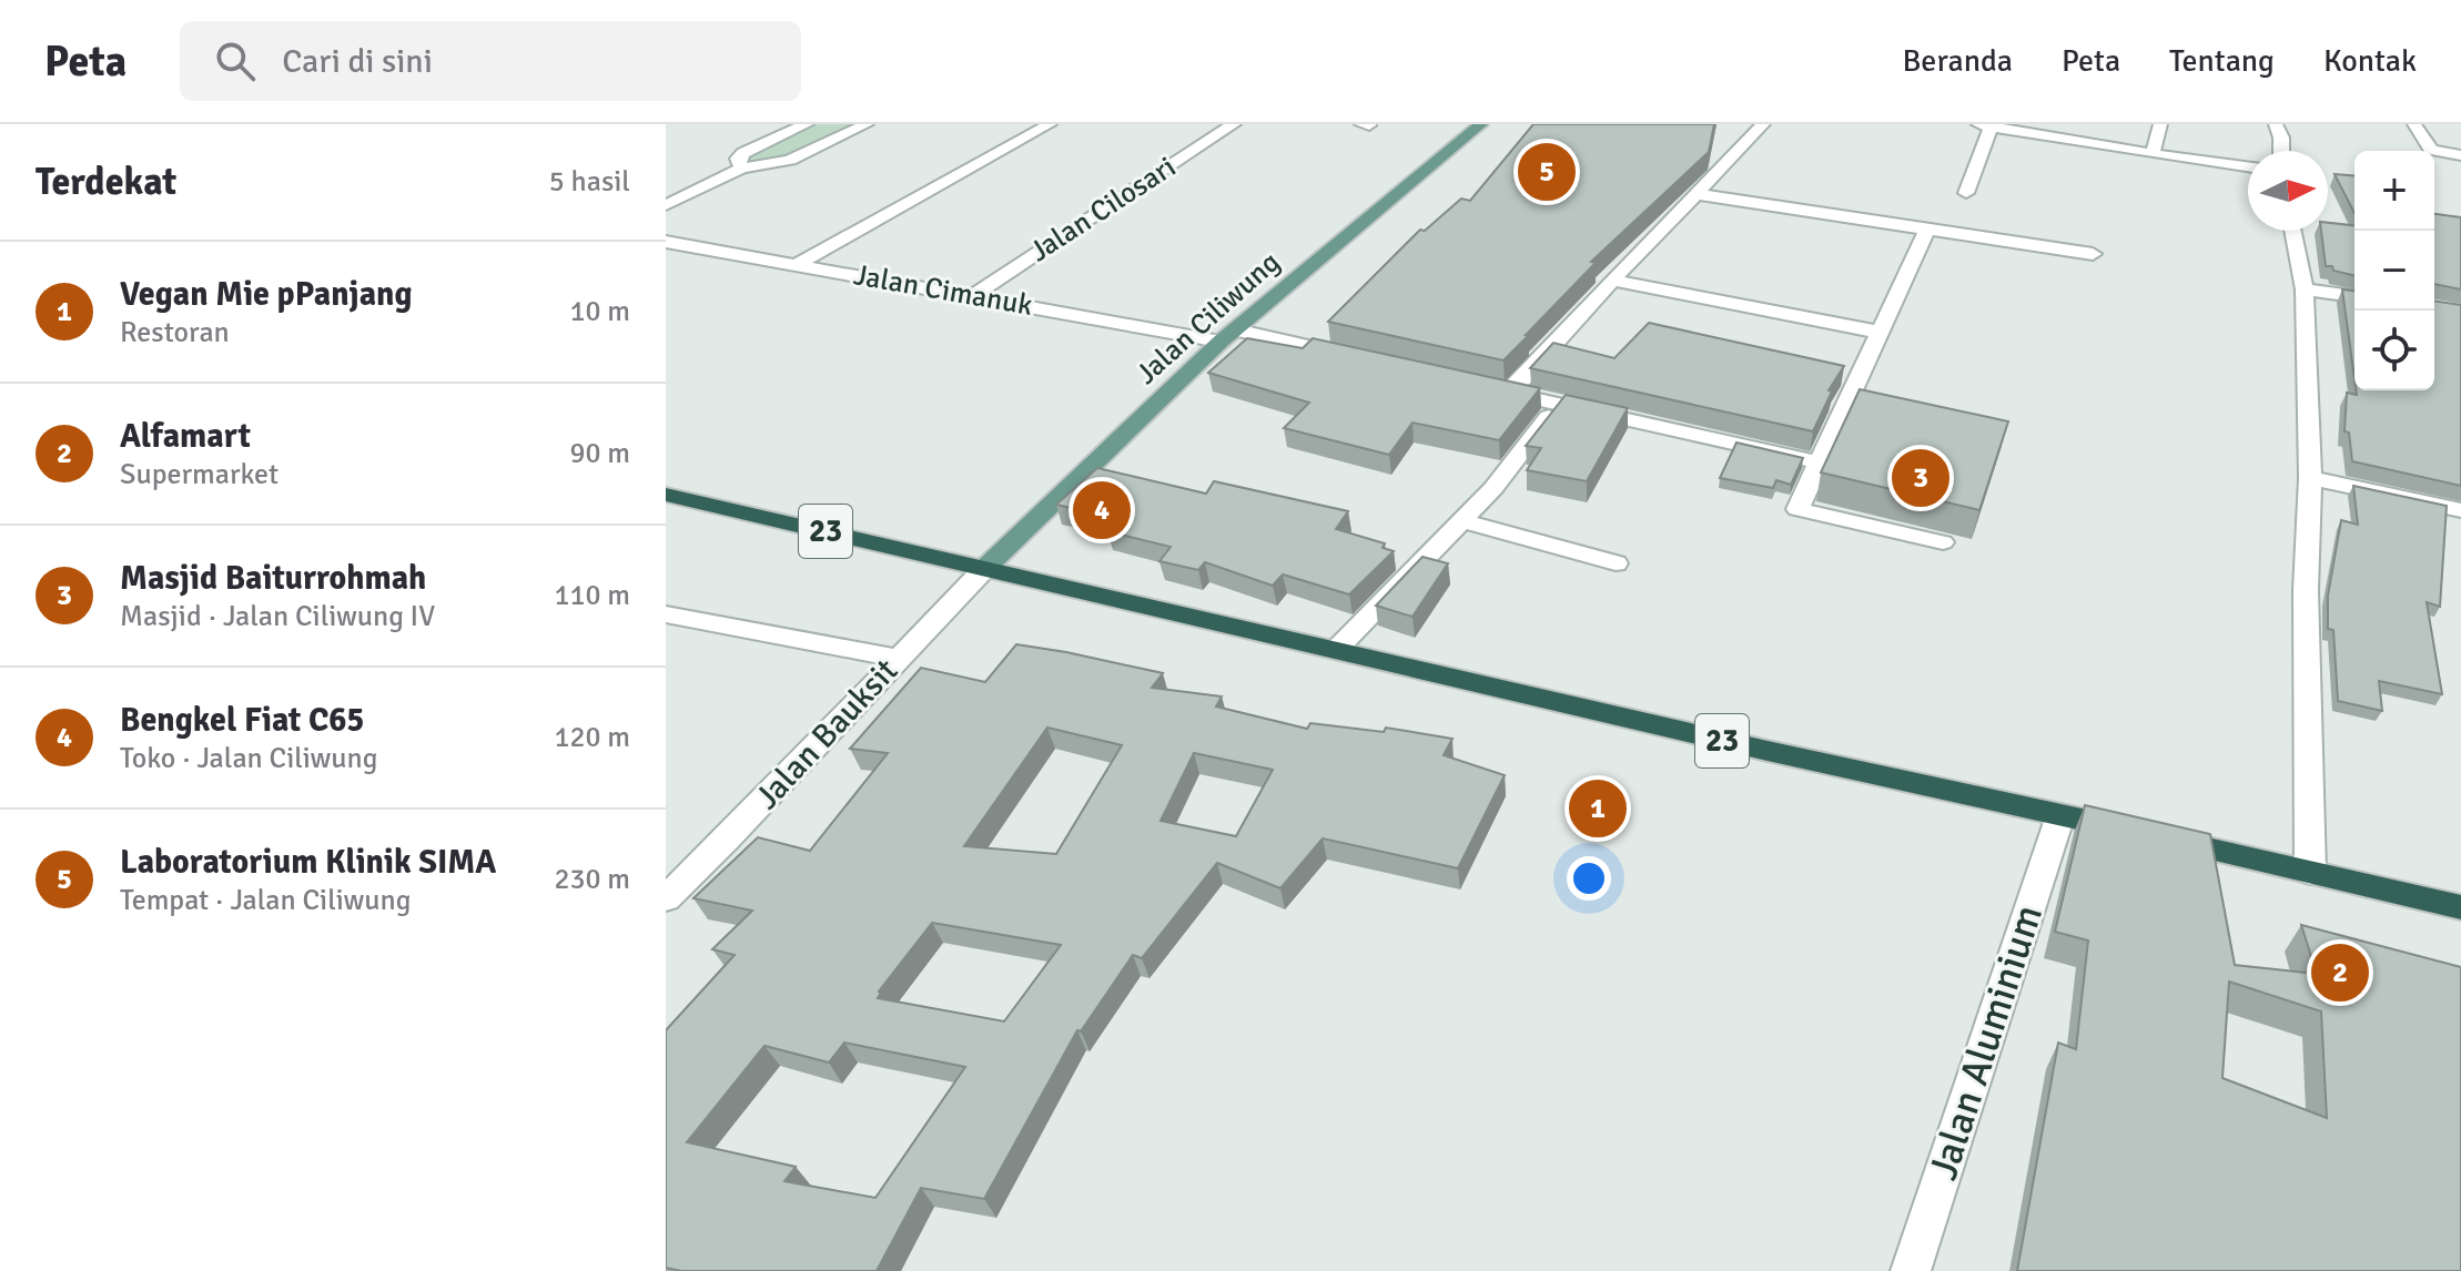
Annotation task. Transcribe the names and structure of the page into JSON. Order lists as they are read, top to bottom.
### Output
{
  "streets": {
    "highway": ["23"],
    "main road": ["Jalan Ciliwung"],
    "street": [
      "Jalan Cilosari",
      "Jalan Cimanuk",
      "Jalan Bauksit",
      "Jalan Aluminium"
    ]
  },
  "crossings": [
    ["Jalan Cilosari", "Jalan Cimanuk"],
    ["Jalan Cimanuk", "Jalan Ciliwung"],
    ["Jalan Ciliwung", "23"],
    ["Jalan Ciliwung", "Jalan Bauksit"],
    ["23", "Jalan Bauksit"],
    ["23", "Jalan Aluminium"]
  ],
  "north": "right",
  "page": {
    "header": "Peta",
    "search": "Cari di sini",
    "nav": [
      "Beranda",
      "Peta",
      "Tentang",
      "Kontak"
    ],
    "heading": ["Terdekat", "5 hasil"],
    "pins": [
      "5",
      "3",
      "4",
      "1",
      "2"
    ],
    "map_buttons": ["+", "−"],
    "list": [
      {
        "mark": "1",
        "name": "Vegan Mie pPanjang",
        "note": "Restoran",
        "value": "10 m"
      },
      {
        "mark": "2",
        "name": "Alfamart",
        "note": "Supermarket",
        "value": "90 m"
      },
      {
        "mark": "3",
        "name": "Masjid Baiturrohmah",
        "note": "Masjid · Jalan Ciliwung IV",
        "value": "110 m"
      },
      {
        "mark": "4",
        "name": "Bengkel Fiat C65",
        "note": "Toko · Jalan Ciliwung",
        "value": "120 m"
      },
      {
        "mark": "5",
        "name": "Laboratorium Klinik SIMA",
        "note": "Tempat · Jalan Ciliwung",
        "value": "230 m"
      }
    ]
  }
}
